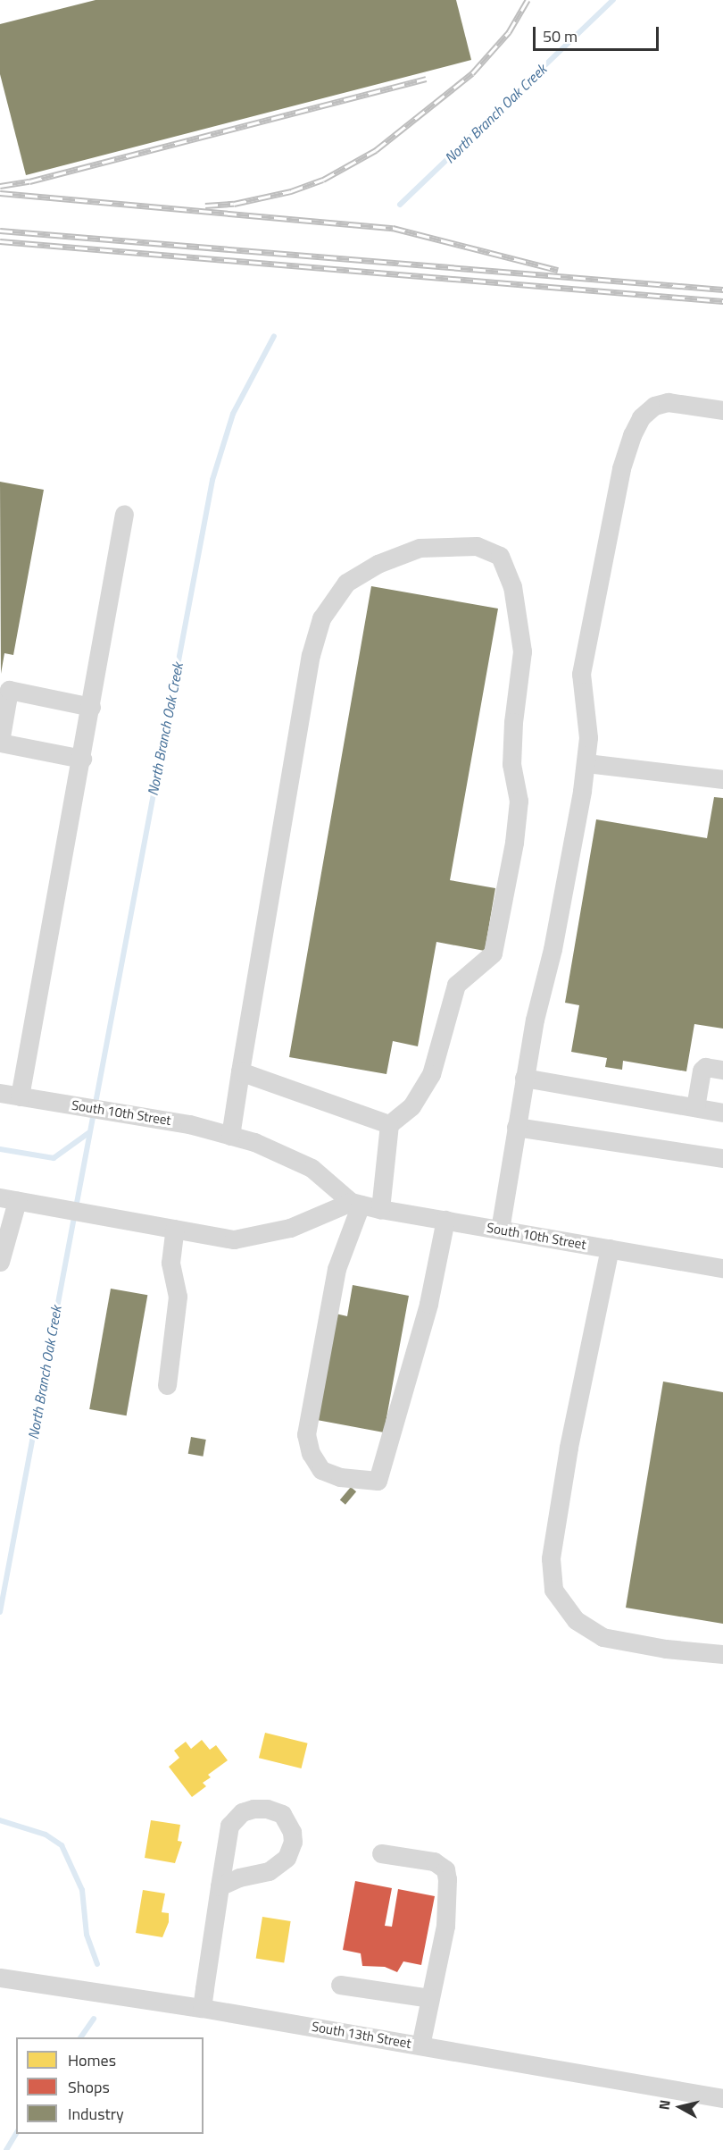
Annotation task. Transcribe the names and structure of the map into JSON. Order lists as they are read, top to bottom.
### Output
{
  "streets": {
    "street": ["South 10th Street", "South 13th Street"]
  },
  "water": ["North Branch Oak Creek"],
  "legend": ["Homes", "Shops", "Industry"],
  "scale_bar": "50 m",
  "north": "left"
}
